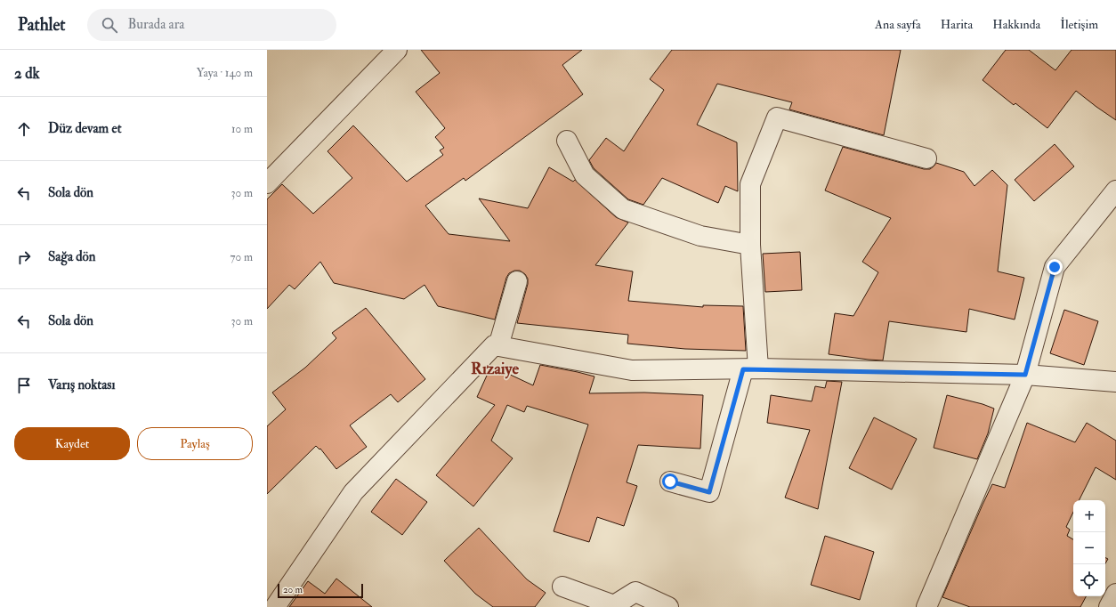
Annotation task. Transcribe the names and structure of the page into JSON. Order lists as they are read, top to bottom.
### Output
{
  "districts": ["Rızaiye"],
  "scale_bar": "20 m",
  "page": {
    "header": "Pathlet",
    "search": "Burada ara",
    "nav": [
      "Ana sayfa",
      "Harita",
      "Hakkında",
      "İletişim"
    ],
    "heading": ["2 dk", "Yaya · 140 m"],
    "list": [
      ["Düz devam et", "10 m"],
      ["Sola dön", "30 m"],
      ["Sağa dön", "70 m"],
      ["Sola dön", "30 m"],
      "Varış noktası"
    ],
    "buttons": ["Kaydet", "Paylaş"],
    "map_buttons": ["+", "−"],
    "scale": "20 m"
  }
}
